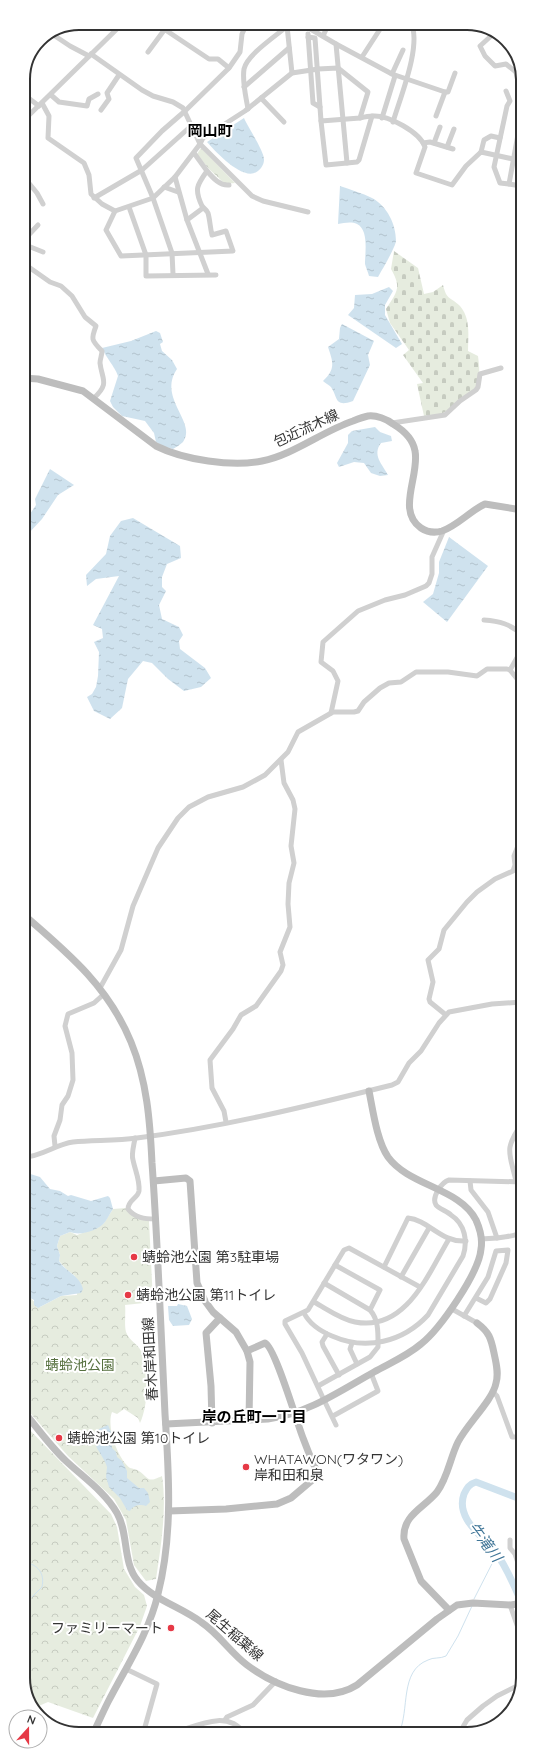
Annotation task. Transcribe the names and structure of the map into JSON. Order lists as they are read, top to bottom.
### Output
{
  "streets": {
    "street": ["包近流木線", "春木岸和田線", "尾生稲葉線"]
  },
  "crossings": [
    ["春木岸和田線", "尾生稲葉線"]
  ],
  "districts": ["岡山町", "岸の丘町一丁目"],
  "water": ["牛滝川"],
  "parks": ["蜻蛉池公園"],
  "places": [
    "蜻蛉池公園 第3駐車場",
    "蜻蛉池公園 第11トイレ",
    "蜻蛉池公園 第10トイレ",
    "WHATAWON(ワタワン) 岸和田和泉",
    "ファミリーマート"
  ],
  "north": "top"
}
